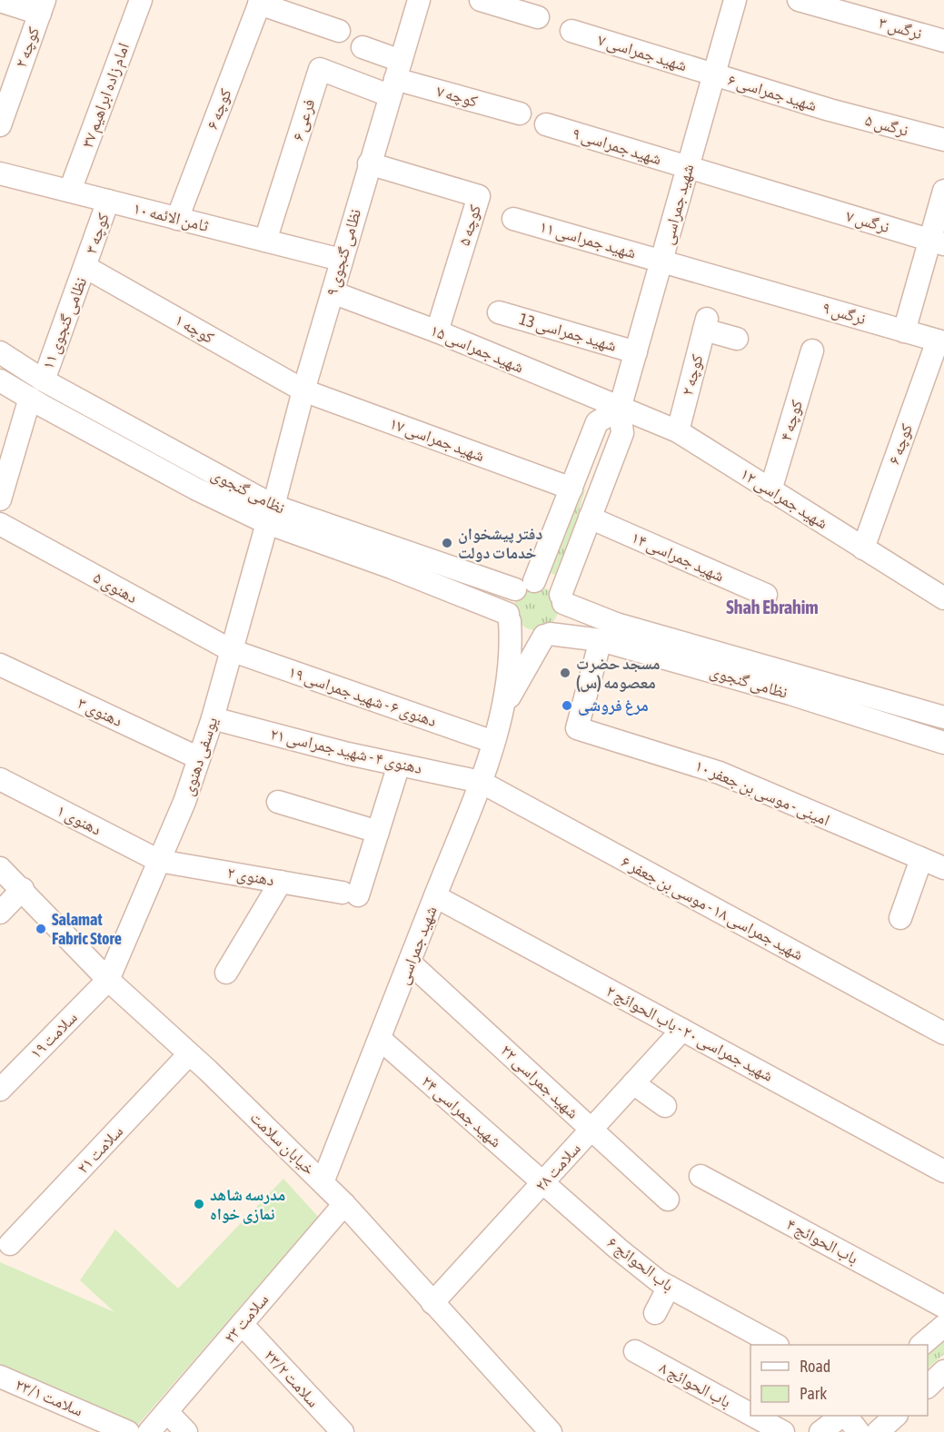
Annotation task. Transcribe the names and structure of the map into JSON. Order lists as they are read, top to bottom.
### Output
{
  "streets": {
    "street": [
      "نرگس ۳",
      "کوچه ۲",
      "شهید جمراسی ۷",
      "شهید جمراسی ۶",
      "امام زاده ابراهیم ۳۷",
      "کوچه ۷",
      "کوچه ۶",
      "فرعی ۶",
      "نرگس ۵",
      "شهید جمراسی ۹",
      "شهید جمراسی",
      "ثامن الائمه ۱۰",
      "نرگس ۷",
      "کوچه ۵",
      "کوچه ۳",
      "شهید جمراسی ۱۱",
      "نظامی گنجوی ۹",
      "نرگس ۹",
      "نظامی گنجوی ۱۱",
      "کوچه ۱",
      "شهید جمراسی 13",
      "شهید جمراسی ۱۵",
      "کوچه ۴",
      "شهید جمراسی ۱۷",
      "نظامی گنجوی",
      "شهید جمراسی ۱۲",
      "شهید جمراسی ۱۴",
      "دهنوی ۵",
      "دهنوی ۶ - شهید جمراسی ۱۹",
      "دهنوی ۳",
      "دهنوی ۴ - شهید جمراسی ۲۱",
      "یوسفی دهنوی",
      "امینی - موسی بن جعفر ۱۰",
      "دهنوی ۱",
      "دهنوی ۲",
      "شهید جمراسی ۱۸ - موسی بن جعفر ۶",
      "شهید جمراسی ۲۰ - باب الحوائج ۲",
      "سلامت ۱۹",
      "شهید جمراسی ۲۲",
      "شهید جمراسی ۲۴",
      "خیابان سلامت",
      "سلامت ۲۱",
      "سلامت ۲۸",
      "باب الحوائج ۴",
      "باب الحوائج ۶",
      "سلامت ۲۳",
      "سلامت ۲۳/۲",
      "باب الحوائج ۸",
      "سلامت ۲۳/۱"
    ]
  },
  "crossings": [
    ["کوچه ۲", "شهید جمراسی ۱۲"],
    ["شهید جمراسی ۷", "شهید جمراسی ۶"],
    ["شهید جمراسی ۷", "شهید جمراسی"],
    ["شهید جمراسی ۶", "نرگس ۵"],
    ["شهید جمراسی ۶", "شهید جمراسی"],
    ["امام زاده ابراهیم ۳۷", "ثامن الائمه ۱۰"],
    ["کوچه ۷", "فرعی ۶"],
    ["کوچه ۷", "نظامی گنجوی ۹"],
    ["کوچه ۶", "ثامن الائمه ۱۰"],
    ["کوچه ۶", "نرگس ۹"],
    ["کوچه ۶", "شهید جمراسی ۱۲"],
    ["فرعی ۶", "ثامن الائمه ۱۰"],
    ["فرعی ۶", "نظامی گنجوی ۹"],
    ["شهید جمراسی ۹", "شهید جمراسی"],
    ["شهید جمراسی ۹", "نرگس ۷"],
    ["شهید جمراسی", "شهید جمراسی ۱۱"],
    ["شهید جمراسی", "شهید جمراسی 13"],
    ["شهید جمراسی", "شهید جمراسی ۱۵"],
    ["شهید جمراسی", "نظامی گنجوی"],
    ["شهید جمراسی", "شهید جمراسی ۱۲"],
    ["شهید جمراسی", "شهید جمراسی ۱۴"],
    ["شهید جمراسی", "دهنوی ۶ - شهید جمراسی ۱۹"],
    ["شهید جمراسی", "دهنوی ۴ - شهید جمراسی ۲۱"],
    ["شهید جمراسی", "شهید جمراسی ۱۸ - موسی بن جعفر ۶"],
    ["شهید جمراسی", "شهید جمراسی ۲۰ - باب الحوائج ۲"],
    ["شهید جمراسی", "شهید جمراسی ۲۲"],
    ["شهید جمراسی", "شهید جمراسی ۲۴"],
    ["شهید جمراسی", "خیابان سلامت"],
    ["ثامن الائمه ۱۰", "کوچه ۳"],
    ["ثامن الائمه ۱۰", "نظامی گنجوی ۹"],
    ["کوچه ۵", "نظامی گنجوی ۹"],
    ["کوچه ۵", "شهید جمراسی ۱۵"],
    ["کوچه ۳", "نظامی گنجوی ۱۱"],
    ["کوچه ۳", "کوچه ۱"],
    ["شهید جمراسی ۱۱", "نرگس ۹"],
    ["نظامی گنجوی ۹", "کوچه ۱"],
    ["نظامی گنجوی ۹", "شهید جمراسی ۱۵"],
    ["نظامی گنجوی ۹", "شهید جمراسی ۱۷"],
    ["نظامی گنجوی ۹", "نظامی گنجوی"],
    ["نظامی گنجوی ۹", "یوسفی دهنوی"],
    ["نظامی گنجوی ۱۱", "کوچه ۱"],
    ["نظامی گنجوی ۱۱", "نظامی گنجوی"],
    ["کوچه ۱", "شهید جمراسی ۱۷"],
    ["شهید جمراسی ۱۵", "شهید جمراسی ۱۲"],
    ["کوچه ۴", "شهید جمراسی ۱۲"],
    ["نظامی گنجوی", "یوسفی دهنوی"],
    ["نظامی گنجوی", "امینی - موسی بن جعفر ۱۰"],
    ["دهنوی ۵", "دهنوی ۶ - شهید جمراسی ۱۹"],
    ["دهنوی ۵", "یوسفی دهنوی"],
    ["دهنوی ۶ - شهید جمراسی ۱۹", "یوسفی دهنوی"],
    ["دهنوی ۳", "یوسفی دهنوی"],
    ["دهنوی ۴ - شهید جمراسی ۲۱", "یوسفی دهنوی"],
    ["دهنوی ۴ - شهید جمراسی ۲۱", "شهید جمراسی ۱۸ - موسی بن جعفر ۶"],
    ["یوسفی دهنوی", "دهنوی ۱"],
    ["یوسفی دهنوی", "دهنوی ۲"],
    ["یوسفی دهنوی", "سلامت ۱۹"],
    ["یوسفی دهنوی", "خیابان سلامت"],
    ["دهنوی ۱", "دهنوی ۲"],
    ["شهید جمراسی ۲۰ - باب الحوائج ۲", "سلامت ۲۸"],
    ["سلامت ۱۹", "خیابان سلامت"],
    ["شهید جمراسی ۲۲", "سلامت ۲۸"],
    ["شهید جمراسی ۲۴", "سلامت ۲۸"],
    ["شهید جمراسی ۲۴", "باب الحوائج ۶"],
    ["خیابان سلامت", "سلامت ۲۱"],
    ["خیابان سلامت", "سلامت ۲۸"],
    ["خیابان سلامت", "سلامت ۲۳"],
    ["سلامت ۲۸", "باب الحوائج ۶"],
    ["سلامت ۲۳", "سلامت ۲۳/۲"]
  ],
  "districts": ["Shah Ebrahim"],
  "places": [
    "دفتر پیشخوان خدمات دولت",
    "مسجد حضرت معصومه (س)",
    "مرغ فروشی",
    "Salamat Fabric Store",
    "مدرسه شاهد نمازی خواه"
  ],
  "legend": ["Road", "Park"]
}
